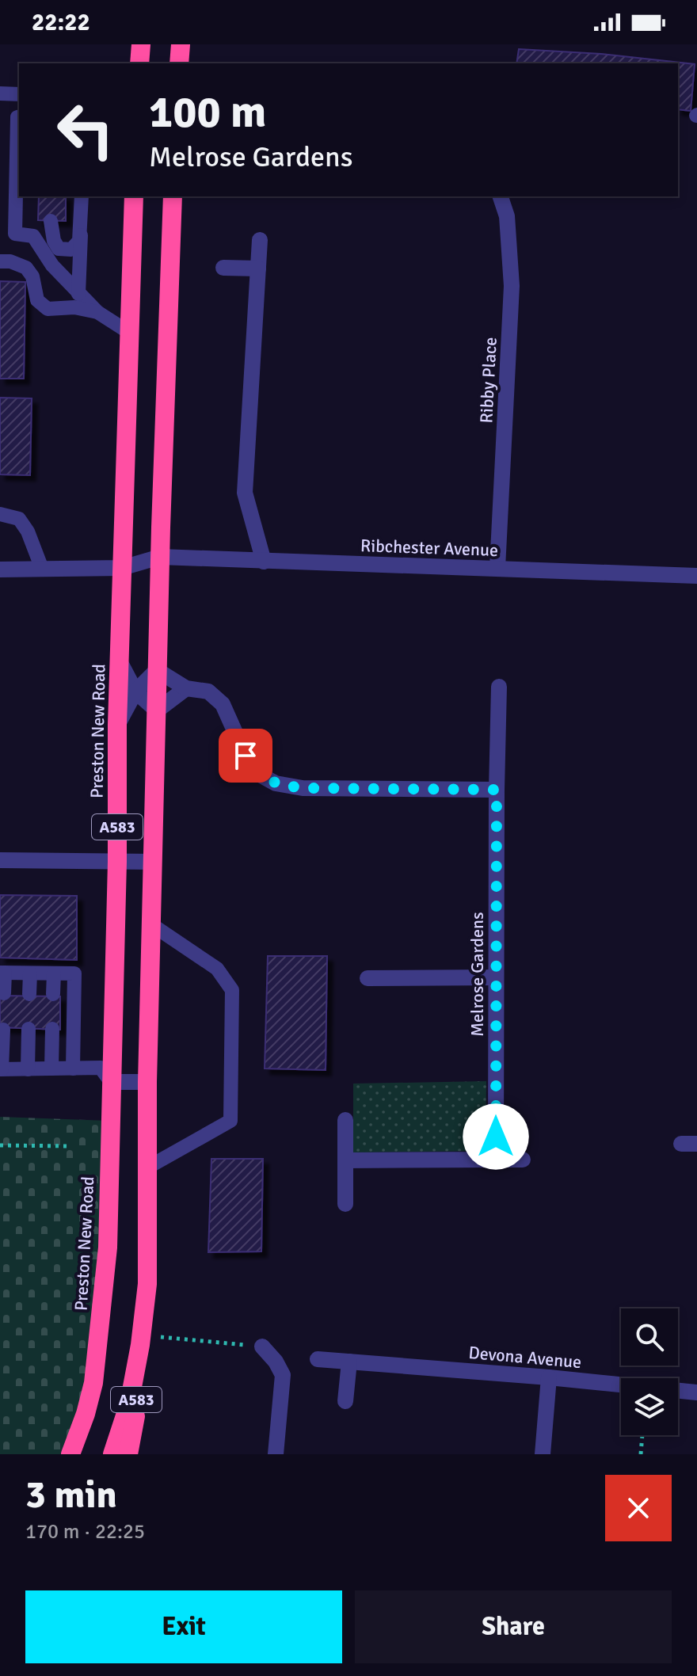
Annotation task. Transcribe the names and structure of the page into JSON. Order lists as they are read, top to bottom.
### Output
{
  "streets": {
    "highway": ["Preston New Road", "A583"],
    "street": [
      "Ribby Place",
      "Ribchester Avenue",
      "Melrose Gardens",
      "Devona Avenue"
    ]
  },
  "crossings": [
    ["Ribby Place", "Ribchester Avenue"],
    ["Ribchester Avenue", "Preston New Road"],
    ["Ribchester Avenue", "A583"]
  ],
  "page": {
    "status": "22:22",
    "turn": ["100 m", "Melrose Gardens"],
    "heading": ["3 min", "170 m · 22:25"],
    "buttons": ["Exit", "Share"]
  }
}
